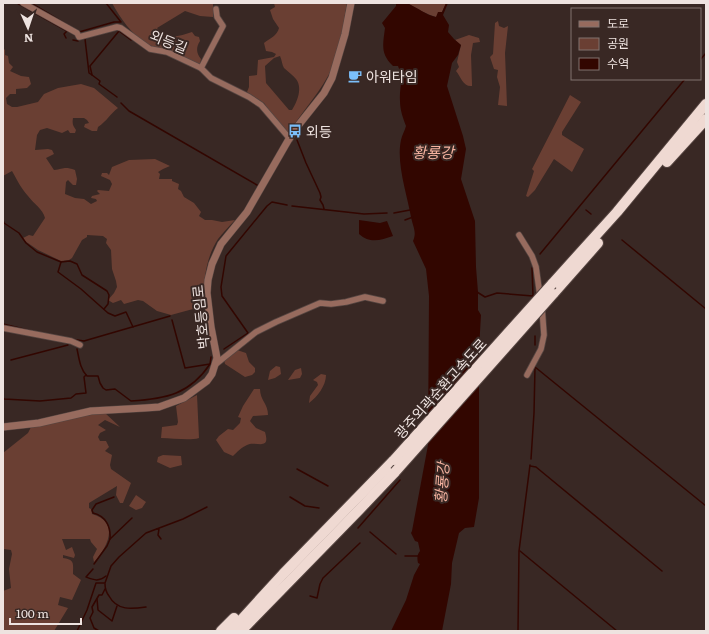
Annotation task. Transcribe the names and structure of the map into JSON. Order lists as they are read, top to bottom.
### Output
{
  "streets": {
    "highway": ["광주외곽순환고속도로"],
    "street": ["외등길", "박호등임로"]
  },
  "crossings": [
    ["외등길", "박호등임로"]
  ],
  "water": ["황룡강"],
  "places": {
    "cafe": ["아워타임"],
    "bus stop": ["외등"]
  },
  "legend": ["도로", "공원", "수역"],
  "scale_bar": "100 m",
  "north": "bottom"
}
